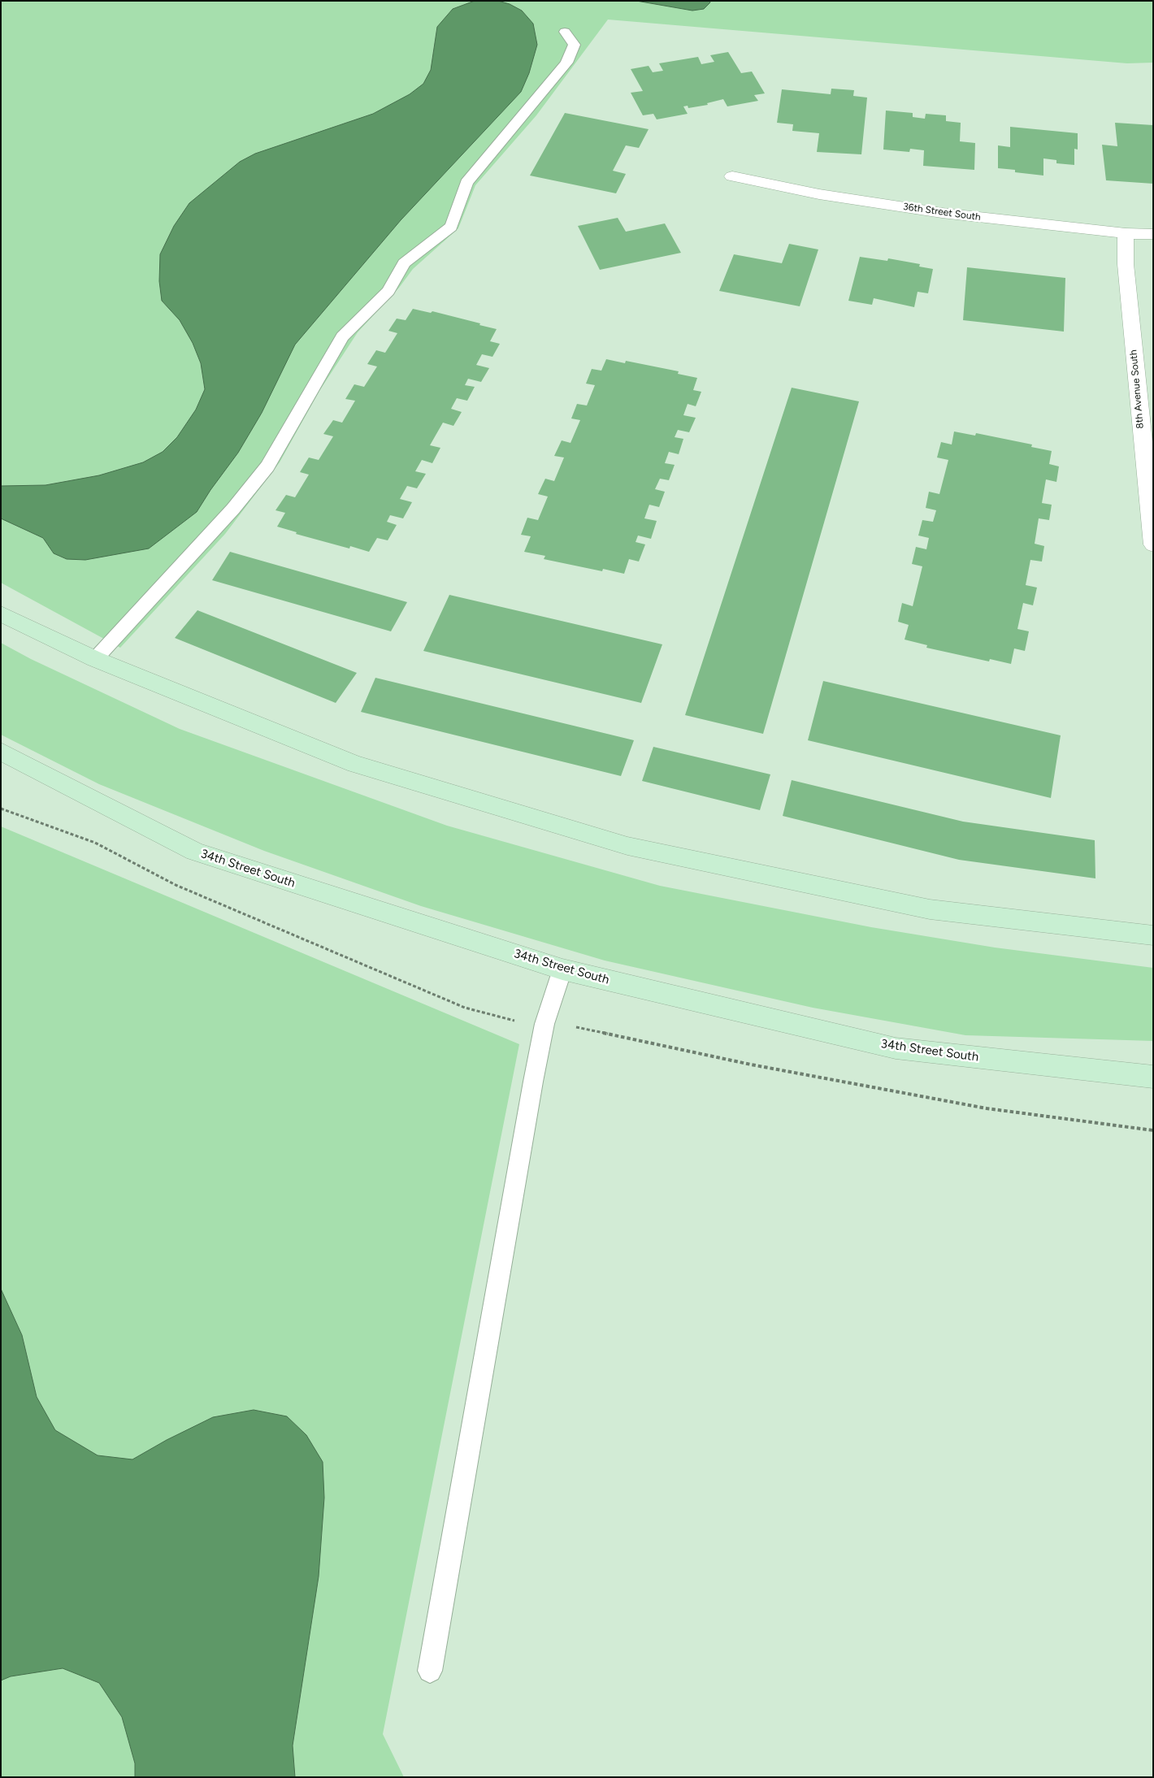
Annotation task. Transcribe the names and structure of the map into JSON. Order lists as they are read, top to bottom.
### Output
{
  "streets": {
    "main road": ["34th Street South"],
    "street": ["36th Street South", "8th Avenue South"]
  },
  "crossings": [
    ["36th Street South", "8th Avenue South"]
  ]
}
